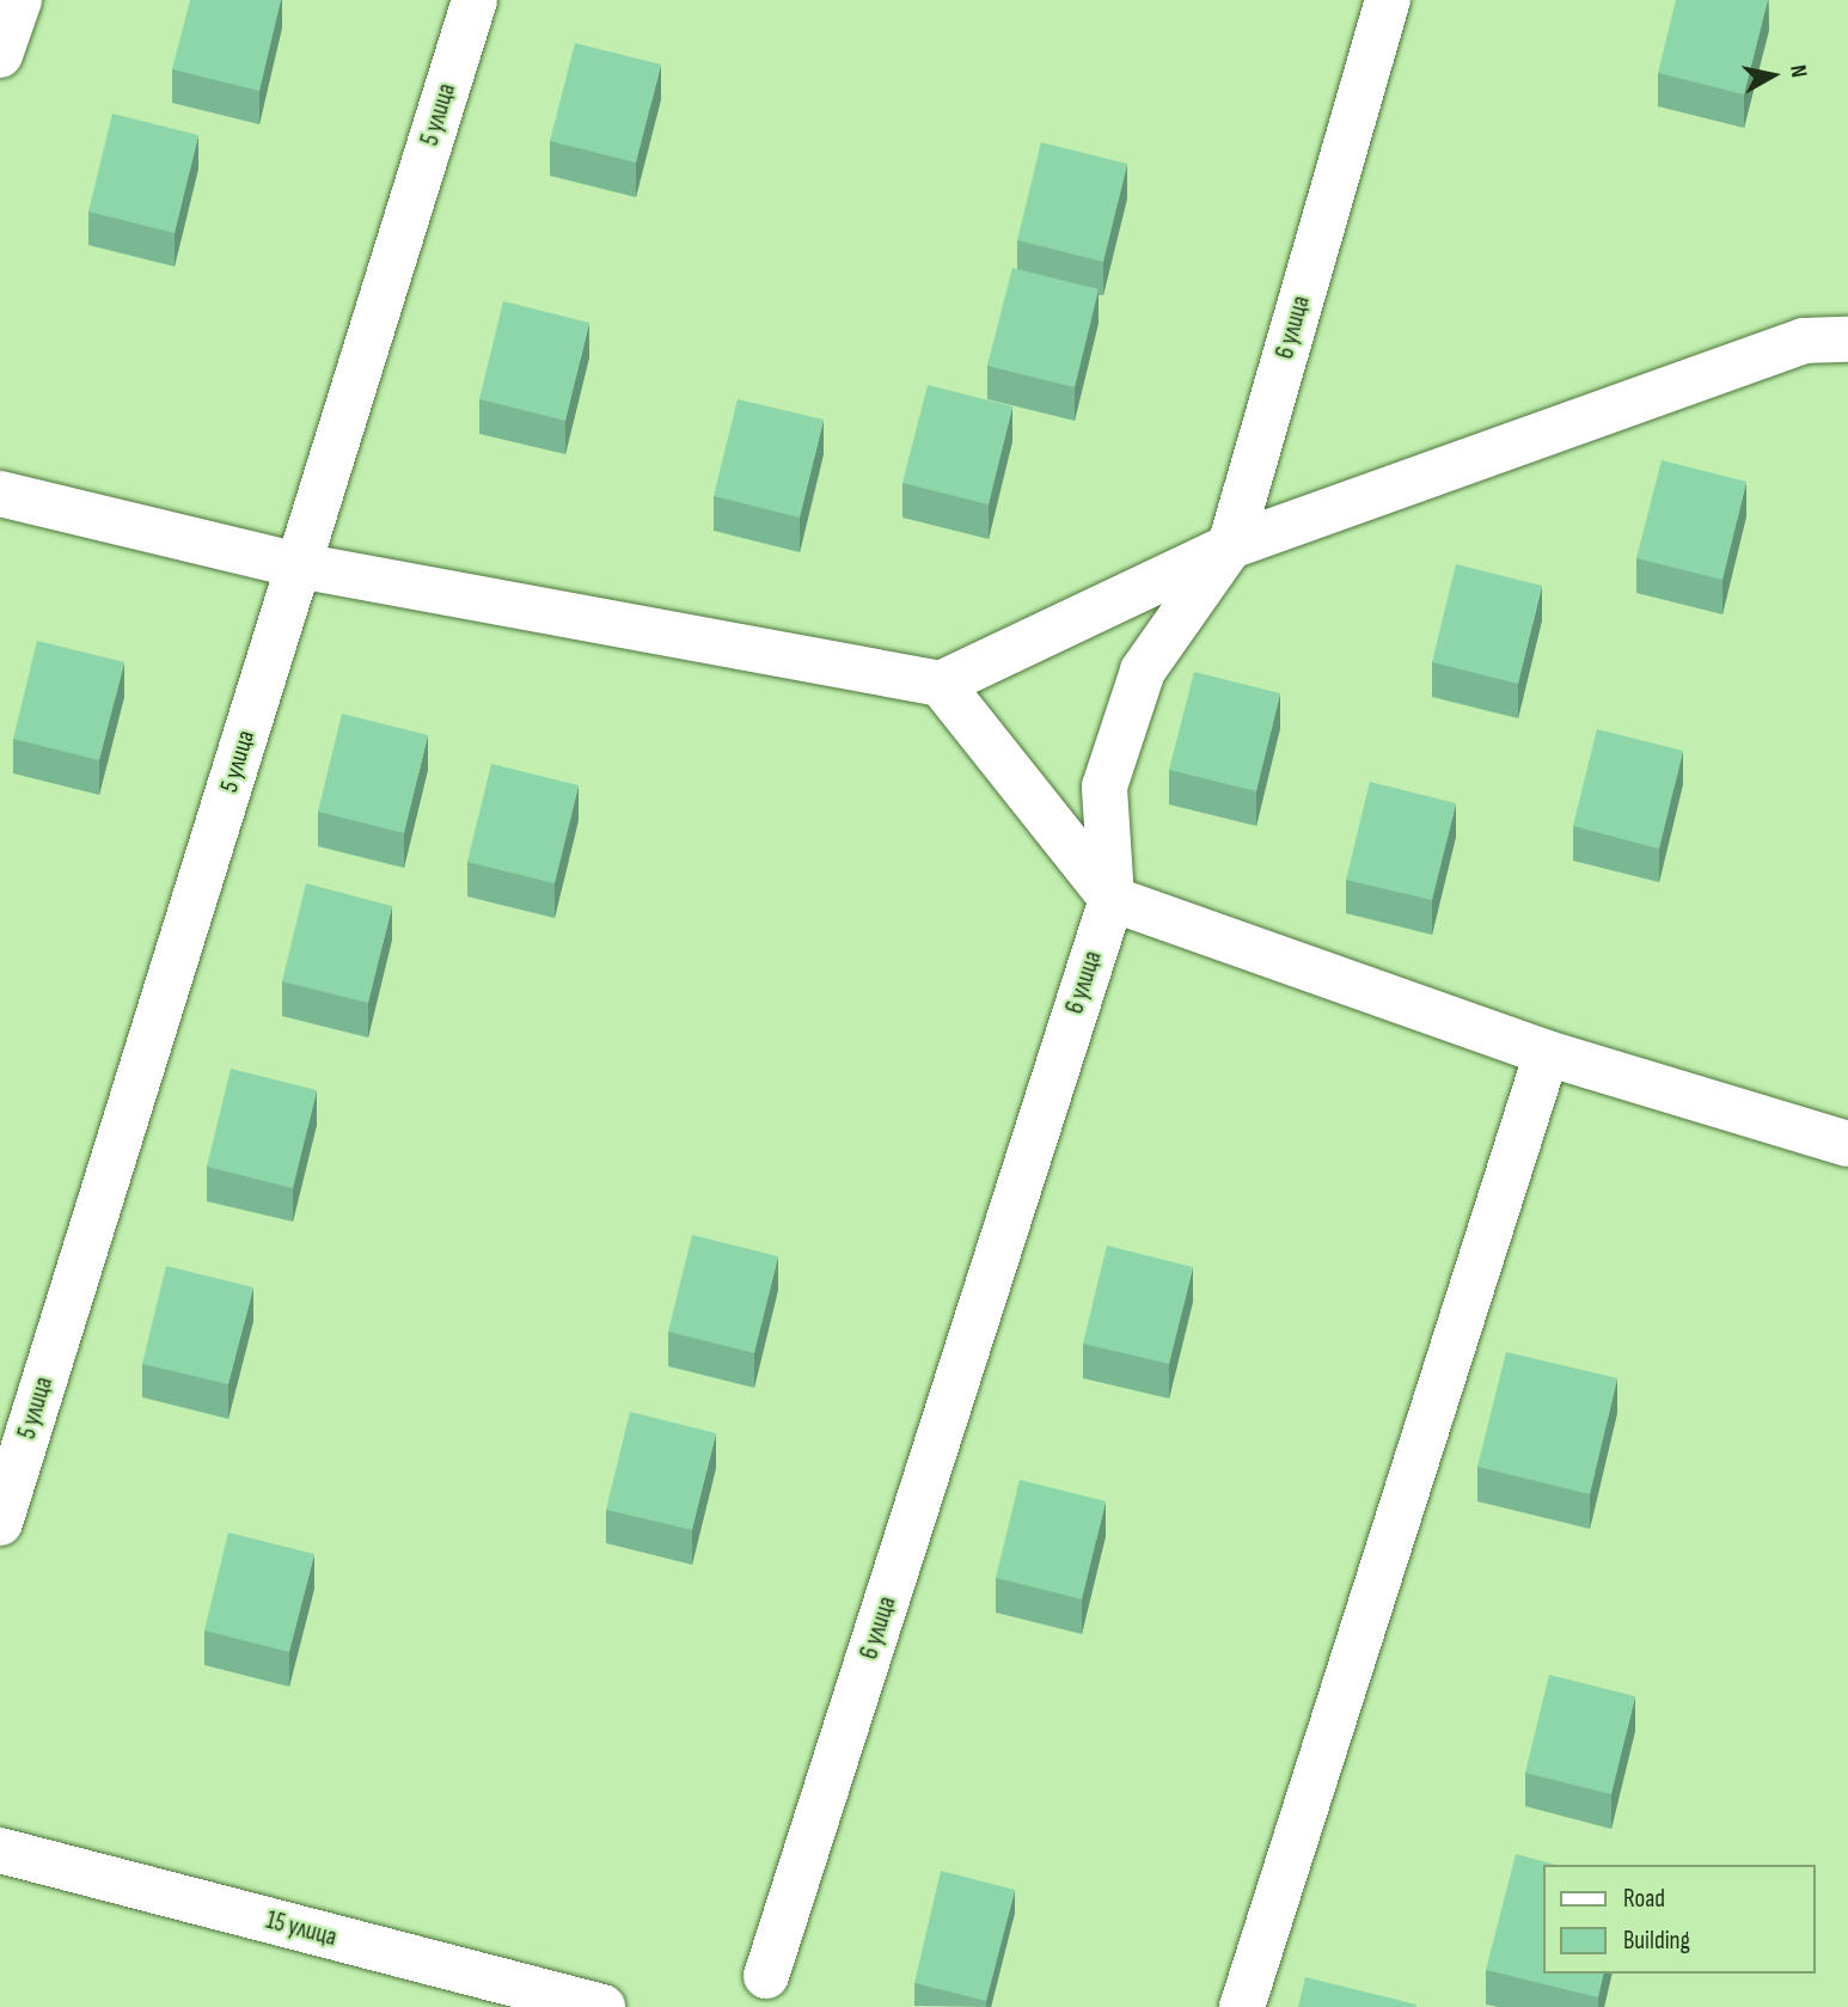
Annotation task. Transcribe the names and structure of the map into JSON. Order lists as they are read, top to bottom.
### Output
{
  "streets": {
    "street": ["5 улица", "6 улица", "15 улица"]
  },
  "legend": ["Road", "Building"],
  "north": "right"
}
